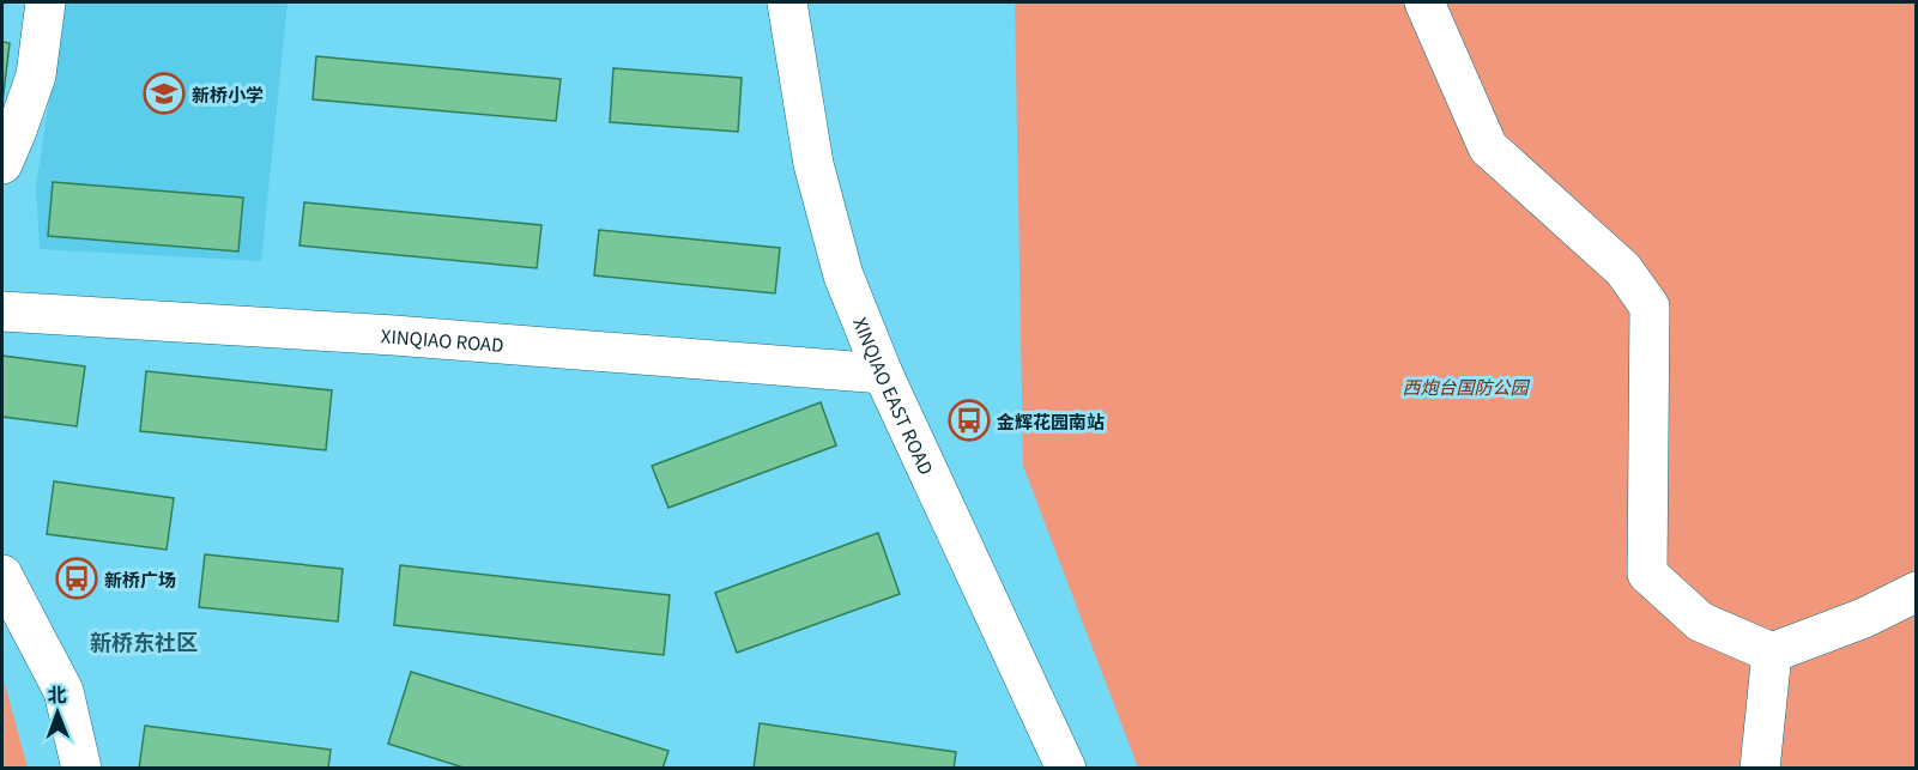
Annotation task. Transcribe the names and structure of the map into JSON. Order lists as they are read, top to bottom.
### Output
{
  "streets": {
    "street": ["XINQIAO ROAD", "XINQIAO EAST ROAD"]
  },
  "crossings": [
    ["XINQIAO ROAD", "XINQIAO EAST ROAD"]
  ],
  "districts": ["新桥东社区"],
  "parks": ["西炮台国防公园"],
  "places": {
    "school or university": ["新桥小学"],
    "bus stop": ["金辉花园南站", "新桥广场"]
  },
  "north": "top"
}
